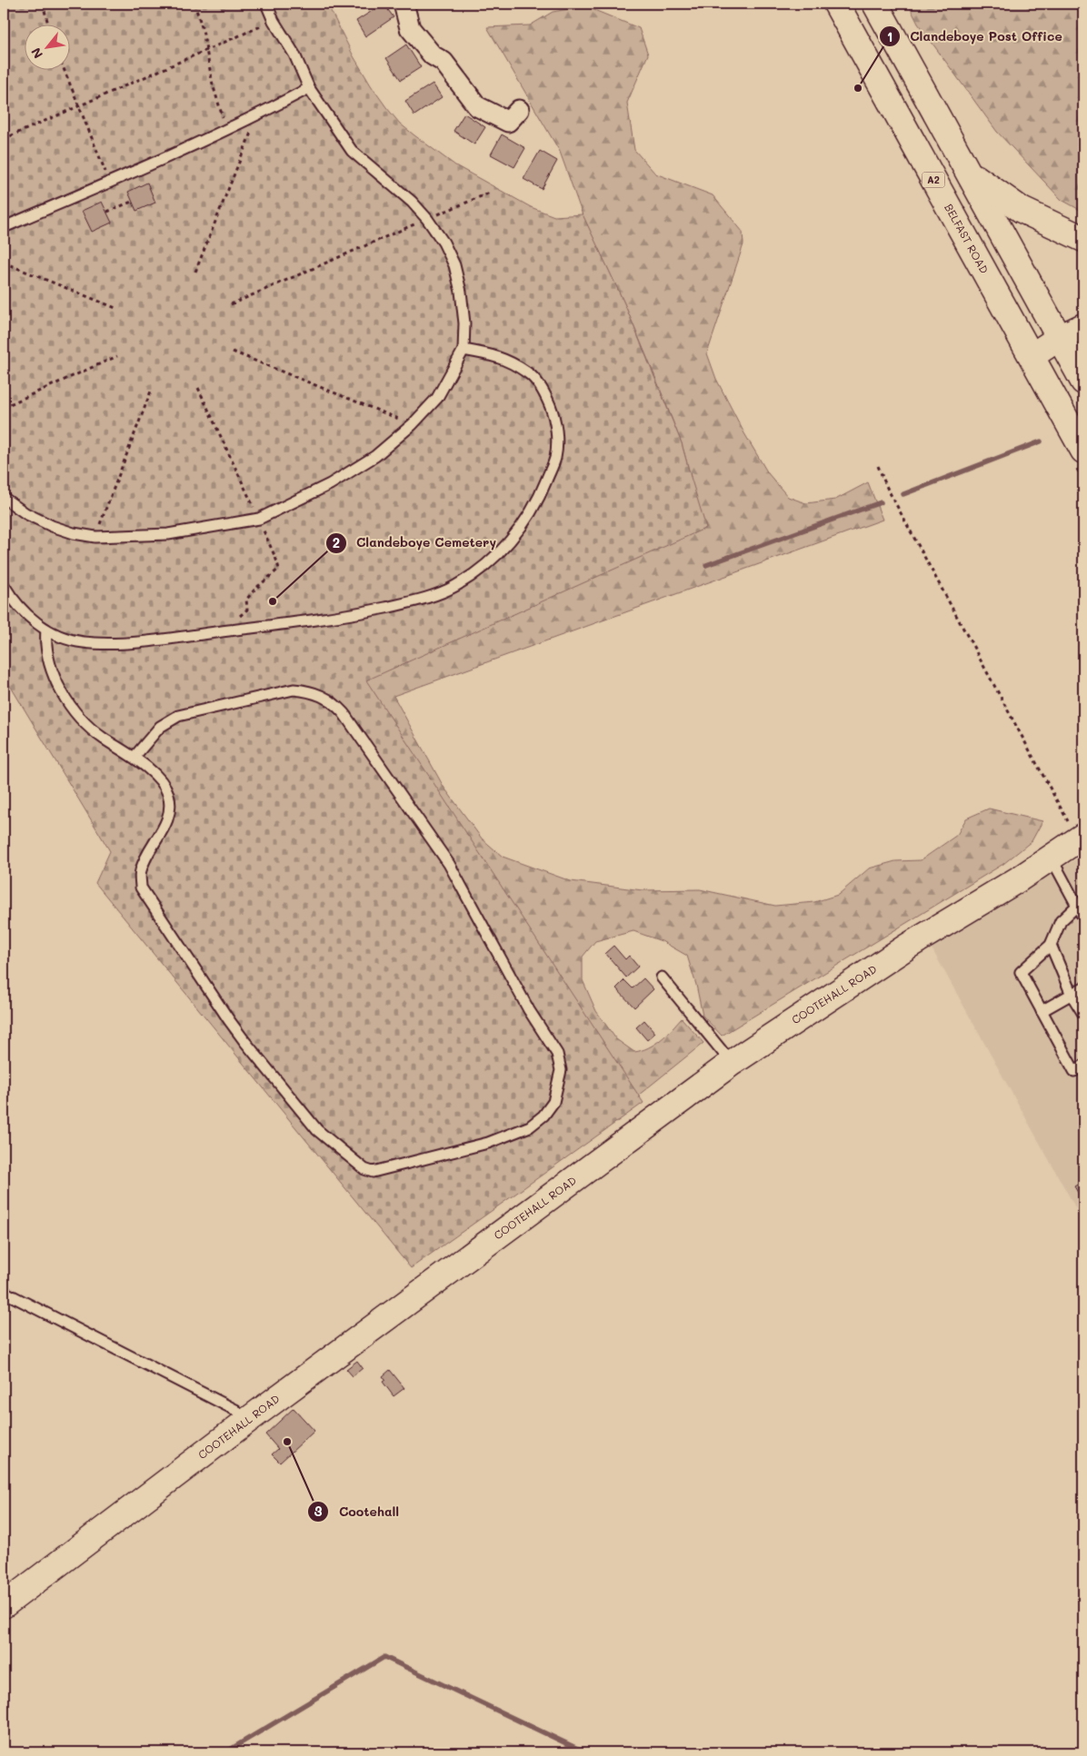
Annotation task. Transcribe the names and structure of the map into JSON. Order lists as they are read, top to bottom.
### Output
{
  "streets": {
    "main road": ["A2", "BELFAST ROAD", "COOTEHALL ROAD"]
  },
  "places": ["Clandeboye Post Office", "Clandeboye Cemetery", "Cootehall"],
  "north": "bottom left"
}
